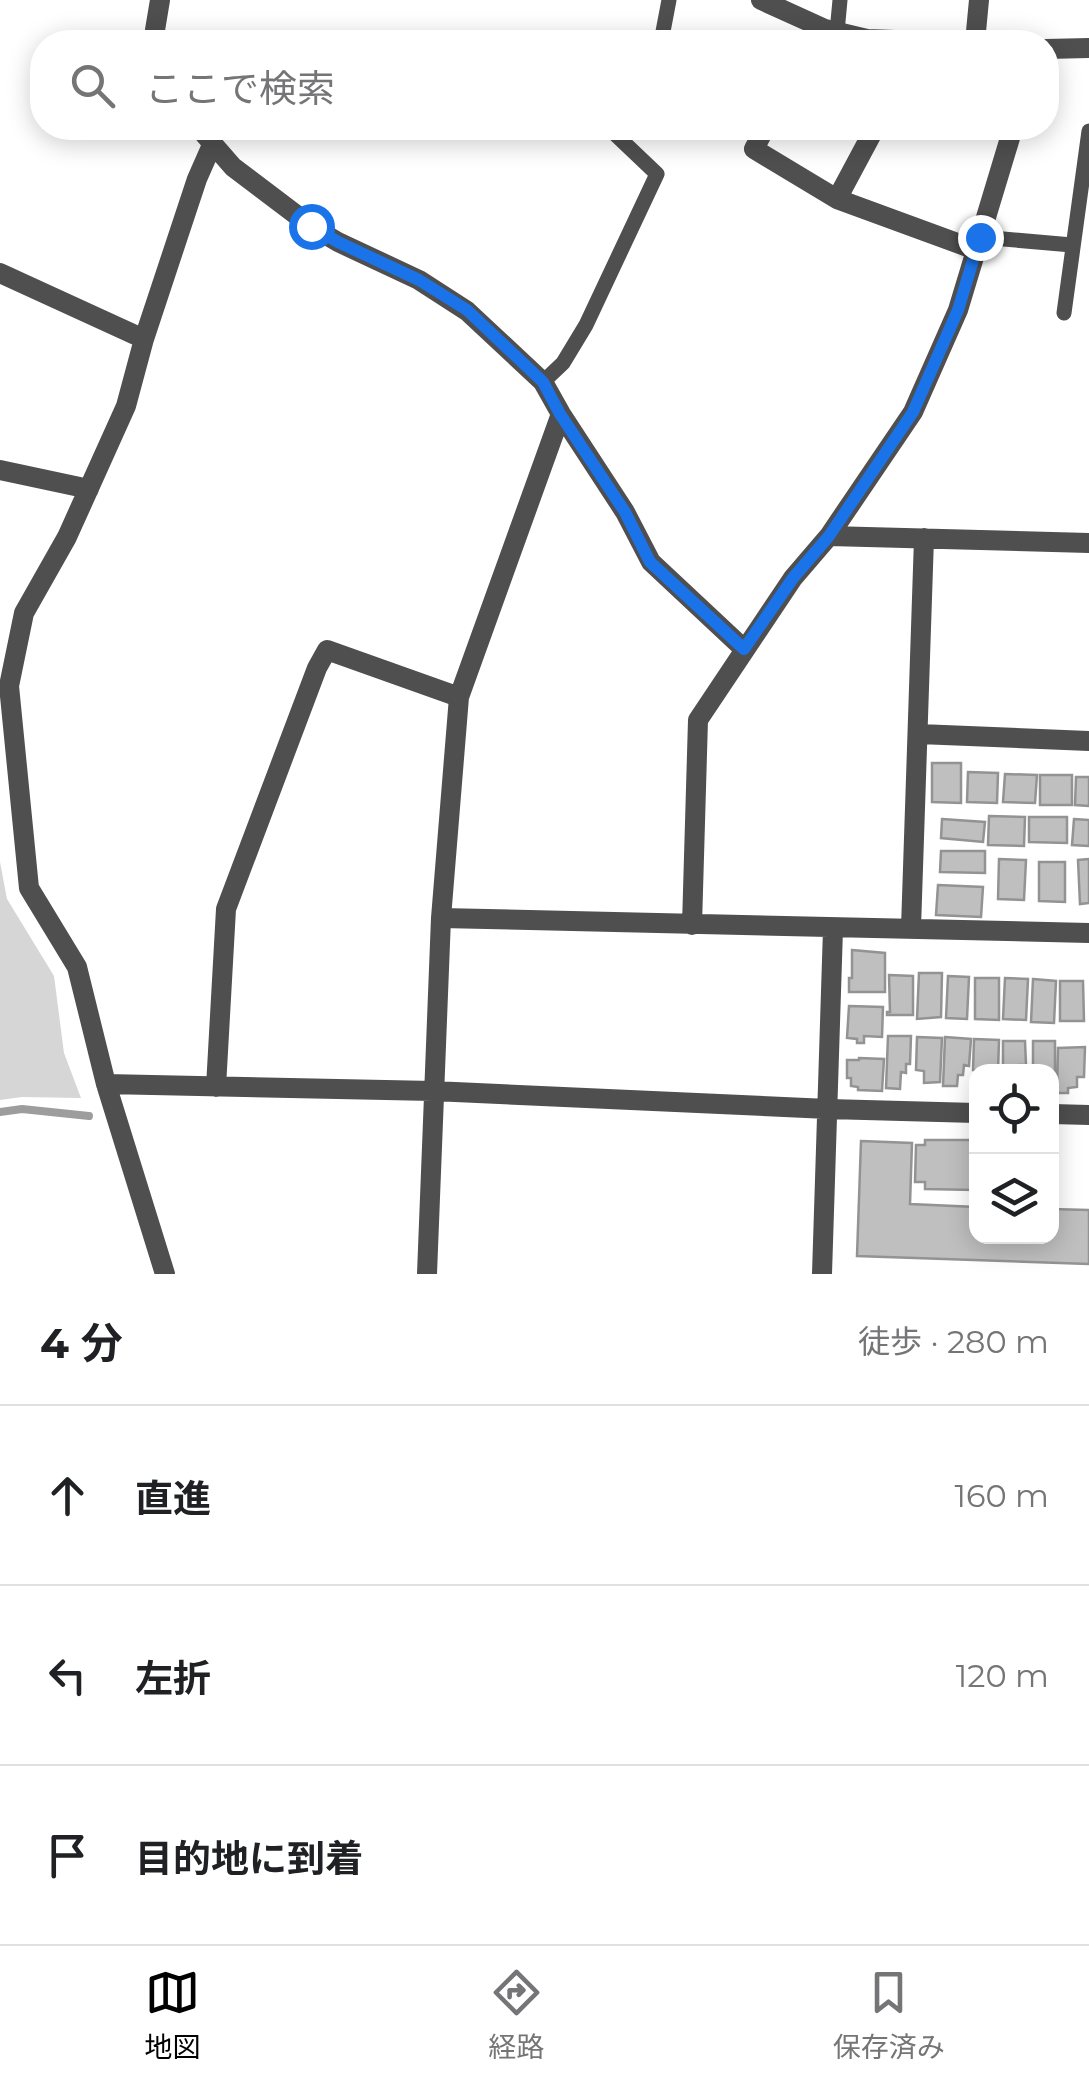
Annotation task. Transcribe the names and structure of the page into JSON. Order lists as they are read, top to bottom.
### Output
{
  "page": {
    "search": "ここで検索",
    "heading": ["4 分", "徒歩 · 280 m"],
    "list": [
      ["直進", "160 m"],
      ["左折", "120 m"],
      "目的地に到着"
    ],
    "nav": ["地図", "経路", "保存済み"]
  }
}
